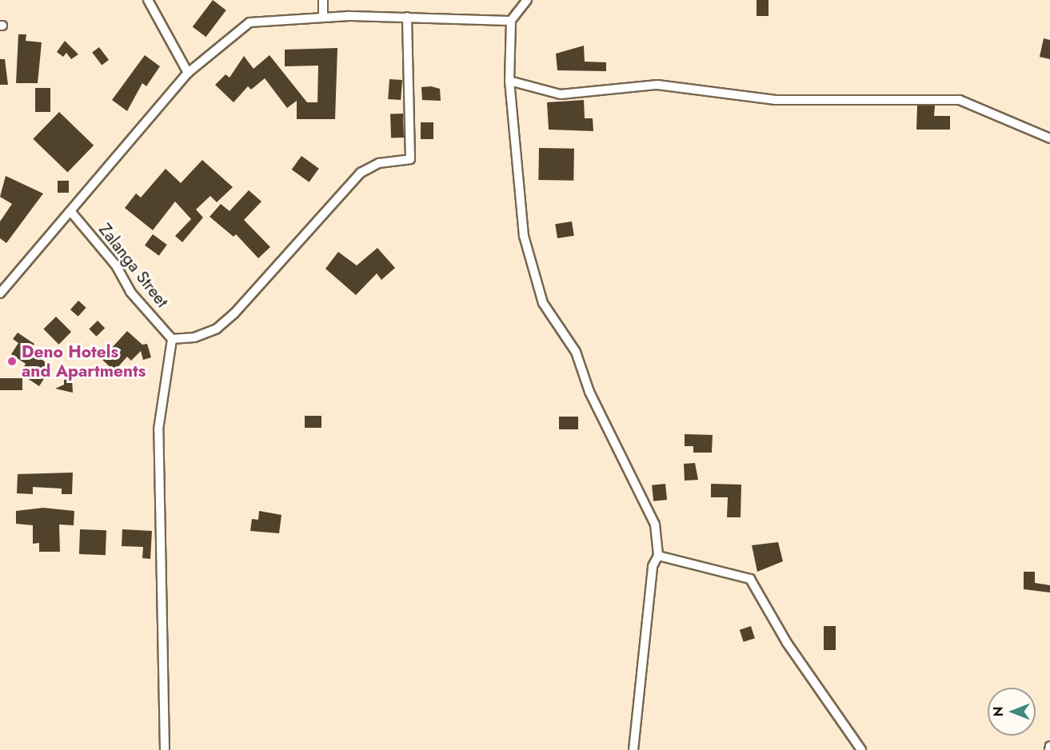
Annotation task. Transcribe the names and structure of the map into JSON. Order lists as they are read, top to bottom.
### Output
{
  "streets": {
    "street": ["Zalanga Street"]
  },
  "places": ["Deno Hotels and Apartments"],
  "north": "left"
}
